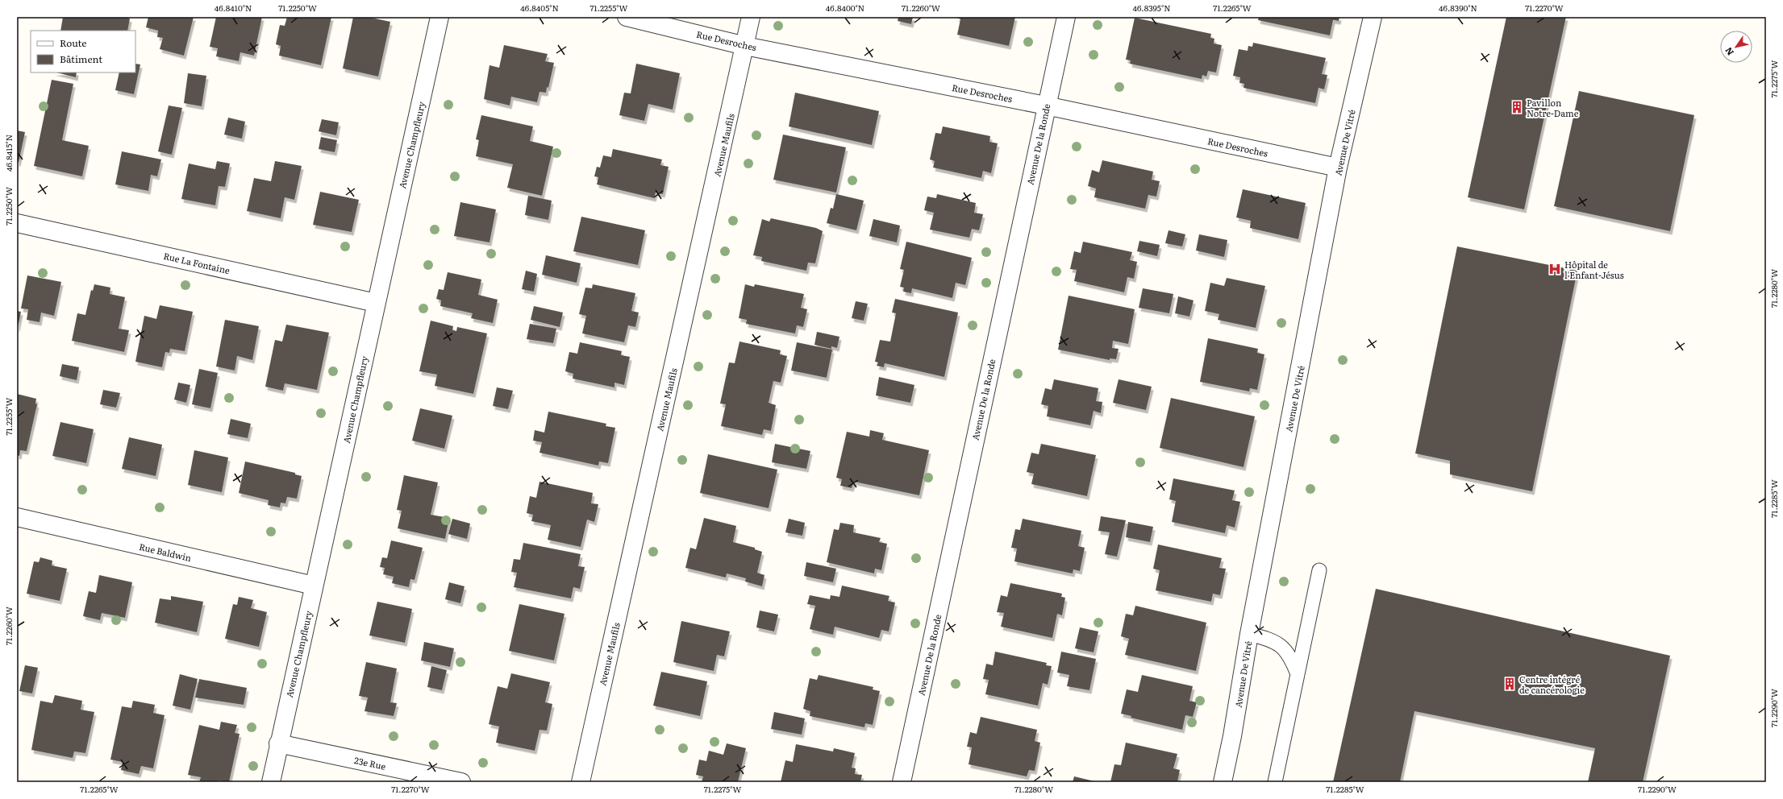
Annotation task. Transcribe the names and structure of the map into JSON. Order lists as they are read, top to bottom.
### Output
{
  "streets": {
    "street": [
      "Rue Desroches",
      "Avenue De Vitré",
      "Avenue De la Ronde",
      "Avenue Champfleury",
      "Avenue Maufils",
      "Rue La Fontaine",
      "Rue Baldwin",
      "23e Rue"
    ]
  },
  "crossings": [
    ["Rue Desroches", "Avenue De Vitré"],
    ["Rue Desroches", "Avenue De la Ronde"],
    ["Rue Desroches", "Avenue Maufils"],
    ["Avenue Champfleury", "Rue La Fontaine"],
    ["Avenue Champfleury", "Rue Baldwin"],
    ["Avenue Champfleury", "23e Rue"]
  ],
  "places": {
    "building": ["Pavillon Notre-Dame", "Centre intégré de cancérologie"],
    "hospital": ["Hôpital de l'Enfant-Jésus"]
  },
  "legend": ["Route", "Bâtiment"],
  "north": "bottom left",
  "coordinates": [
    "46.8410°N",
    "71.2250°W",
    "46.8405°N",
    "71.2255°W",
    "46.8400°N",
    "71.2260°W",
    "46.8395°N",
    "71.2265°W",
    "46.8390°N",
    "71.2270°W",
    "71.2275°W",
    "46.8415°N",
    "71.2280°W",
    "71.2285°W",
    "71.2290°W"
  ]
}
